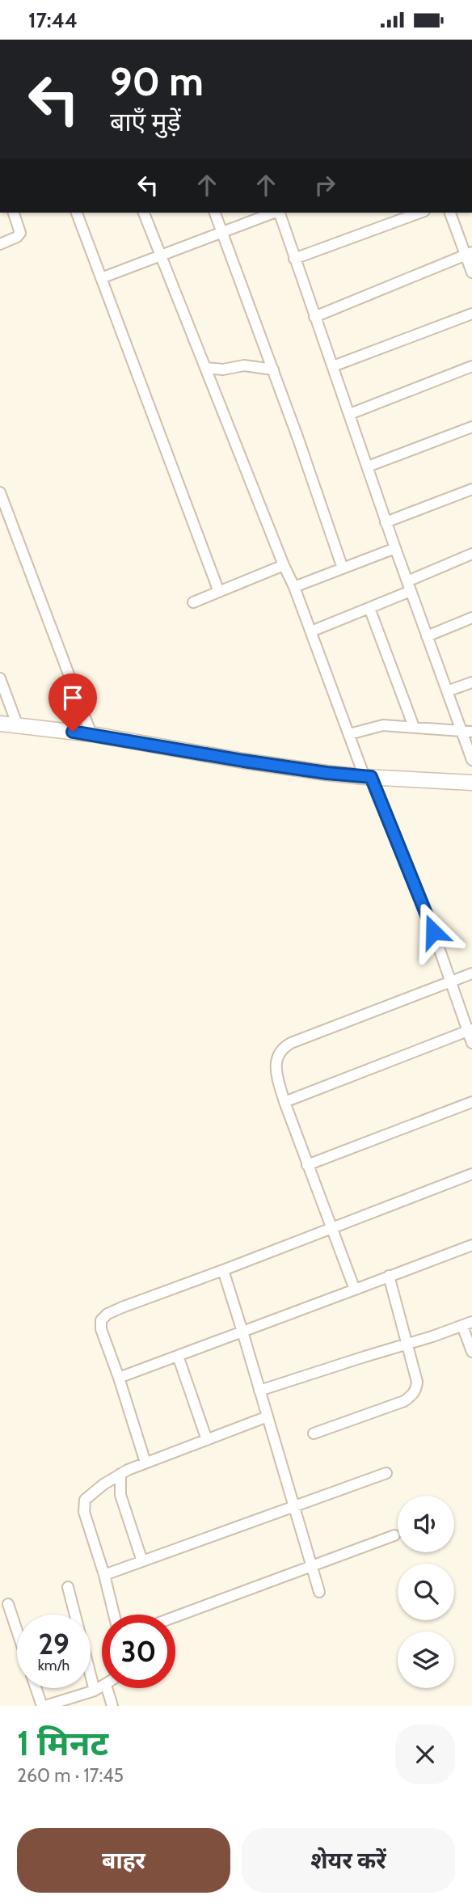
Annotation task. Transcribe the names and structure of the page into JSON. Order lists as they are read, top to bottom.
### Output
{
  "page": {
    "status": "17:44",
    "turn": ["90 m", "बाएँ मुड़ें"],
    "speed": "29 km/h",
    "limit": "30",
    "heading": ["1 मिनट", "260 m · 17:45"],
    "buttons": ["बाहर", "शेयर करें"]
  }
}
